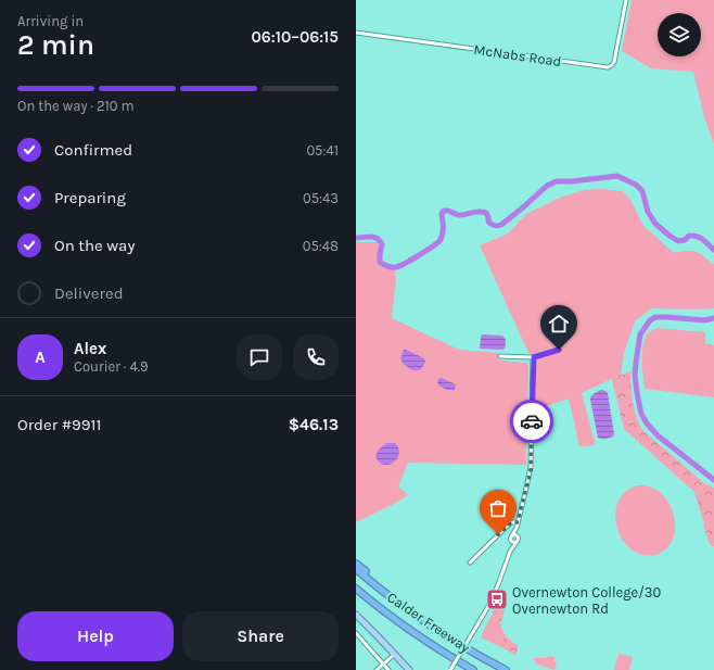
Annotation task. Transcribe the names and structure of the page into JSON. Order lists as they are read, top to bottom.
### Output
{
  "streets": {
    "highway": ["Calder Freeway"],
    "street": ["McNabs Road"]
  },
  "places": {
    "bus stop": ["Overnewton College/30 Overnewton Rd"]
  },
  "page": {
    "heading": ["2 min", "Arriving in", "06:10–06:15"],
    "panel": [
      "Alex",
      "Courier · 4.9",
      "Order #9911",
      "$46.13"
    ],
    "bar": "On the way · 210 m",
    "list": [
      ["Confirmed", "05:41"],
      ["Preparing", "05:43"],
      ["On the way", "05:48"],
      "Delivered"
    ],
    "round": "A",
    "buttons": ["Help", "Share"]
  }
}
